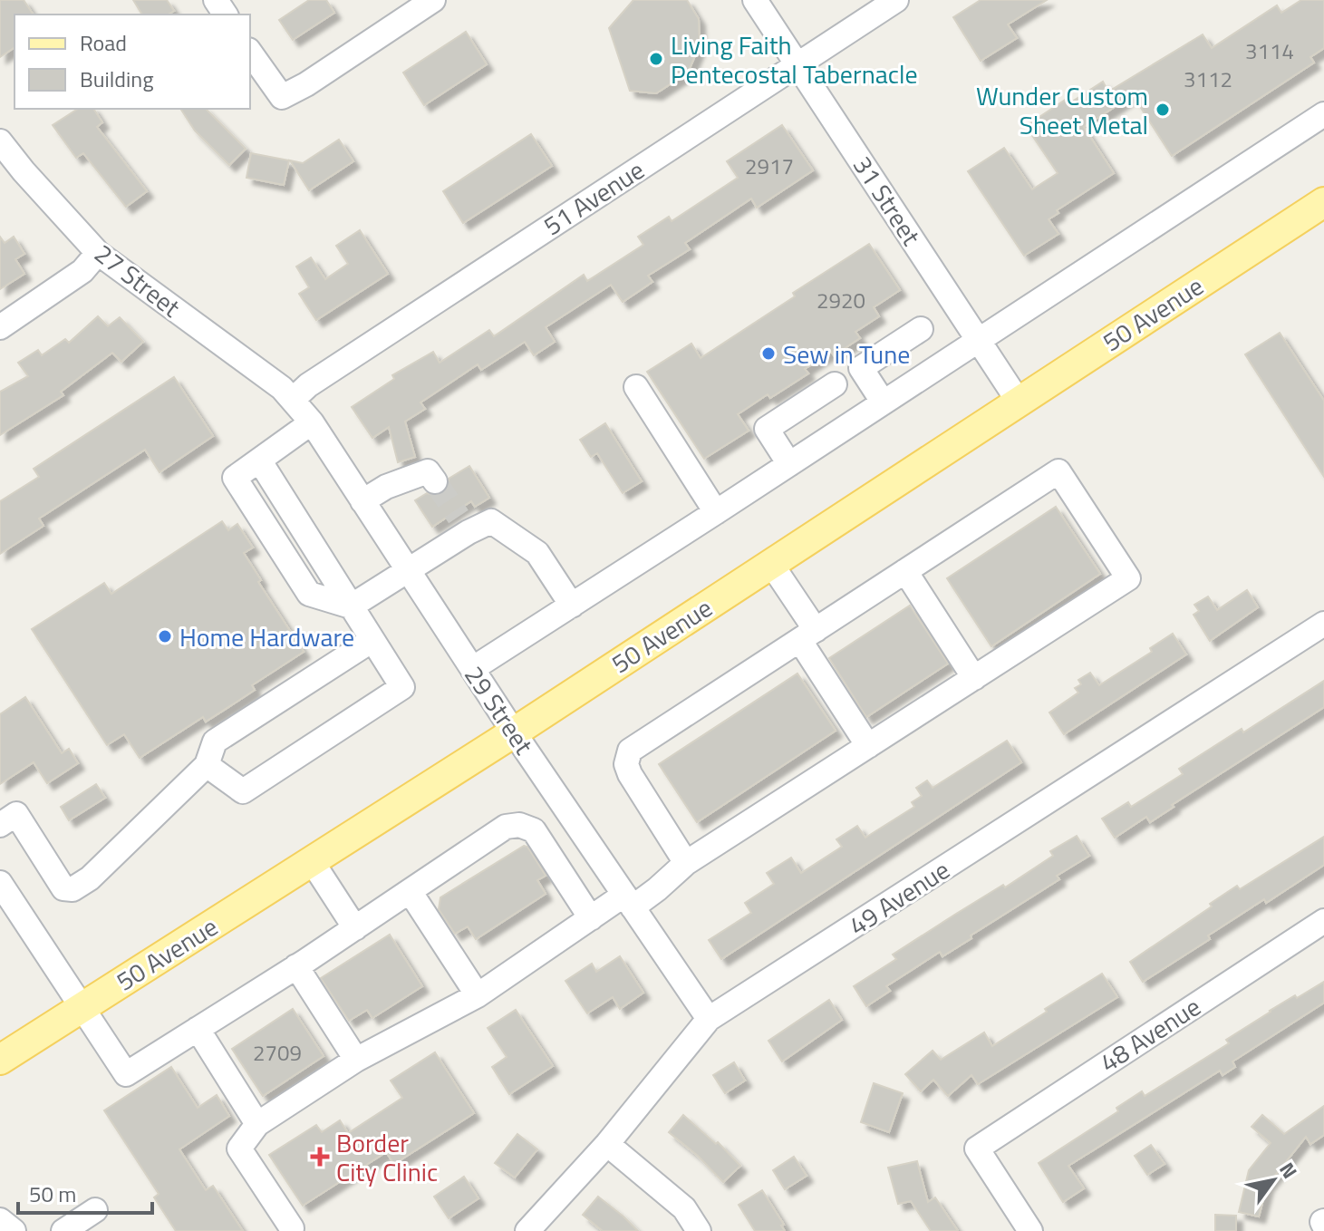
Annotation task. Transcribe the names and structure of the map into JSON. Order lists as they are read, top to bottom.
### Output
{
  "streets": {
    "main road": ["50 Avenue"],
    "street": [
      "51 Avenue",
      "31 Street",
      "27 Street",
      "29 Street",
      "49 Avenue",
      "48 Avenue"
    ]
  },
  "crossings": [
    ["51 Avenue", "31 Street"],
    ["51 Avenue", "27 Street"],
    ["51 Avenue", "29 Street"],
    ["31 Street", "50 Avenue"],
    ["27 Street", "29 Street"],
    ["50 Avenue", "29 Street"],
    ["29 Street", "49 Avenue"]
  ],
  "places": {
    "other": [
      "Living Faith Pentecostal Tabernacle",
      "Wunder Custom Sheet Metal",
      "Sew in Tune",
      "Home Hardware"
    ],
    "health": ["Border City Clinic"]
  },
  "house_numbers": [
    "3114",
    "3112",
    "2917",
    "2920",
    "2709"
  ],
  "legend": ["Road", "Building"],
  "scale_bar": "50 m",
  "north": "top right"
}
